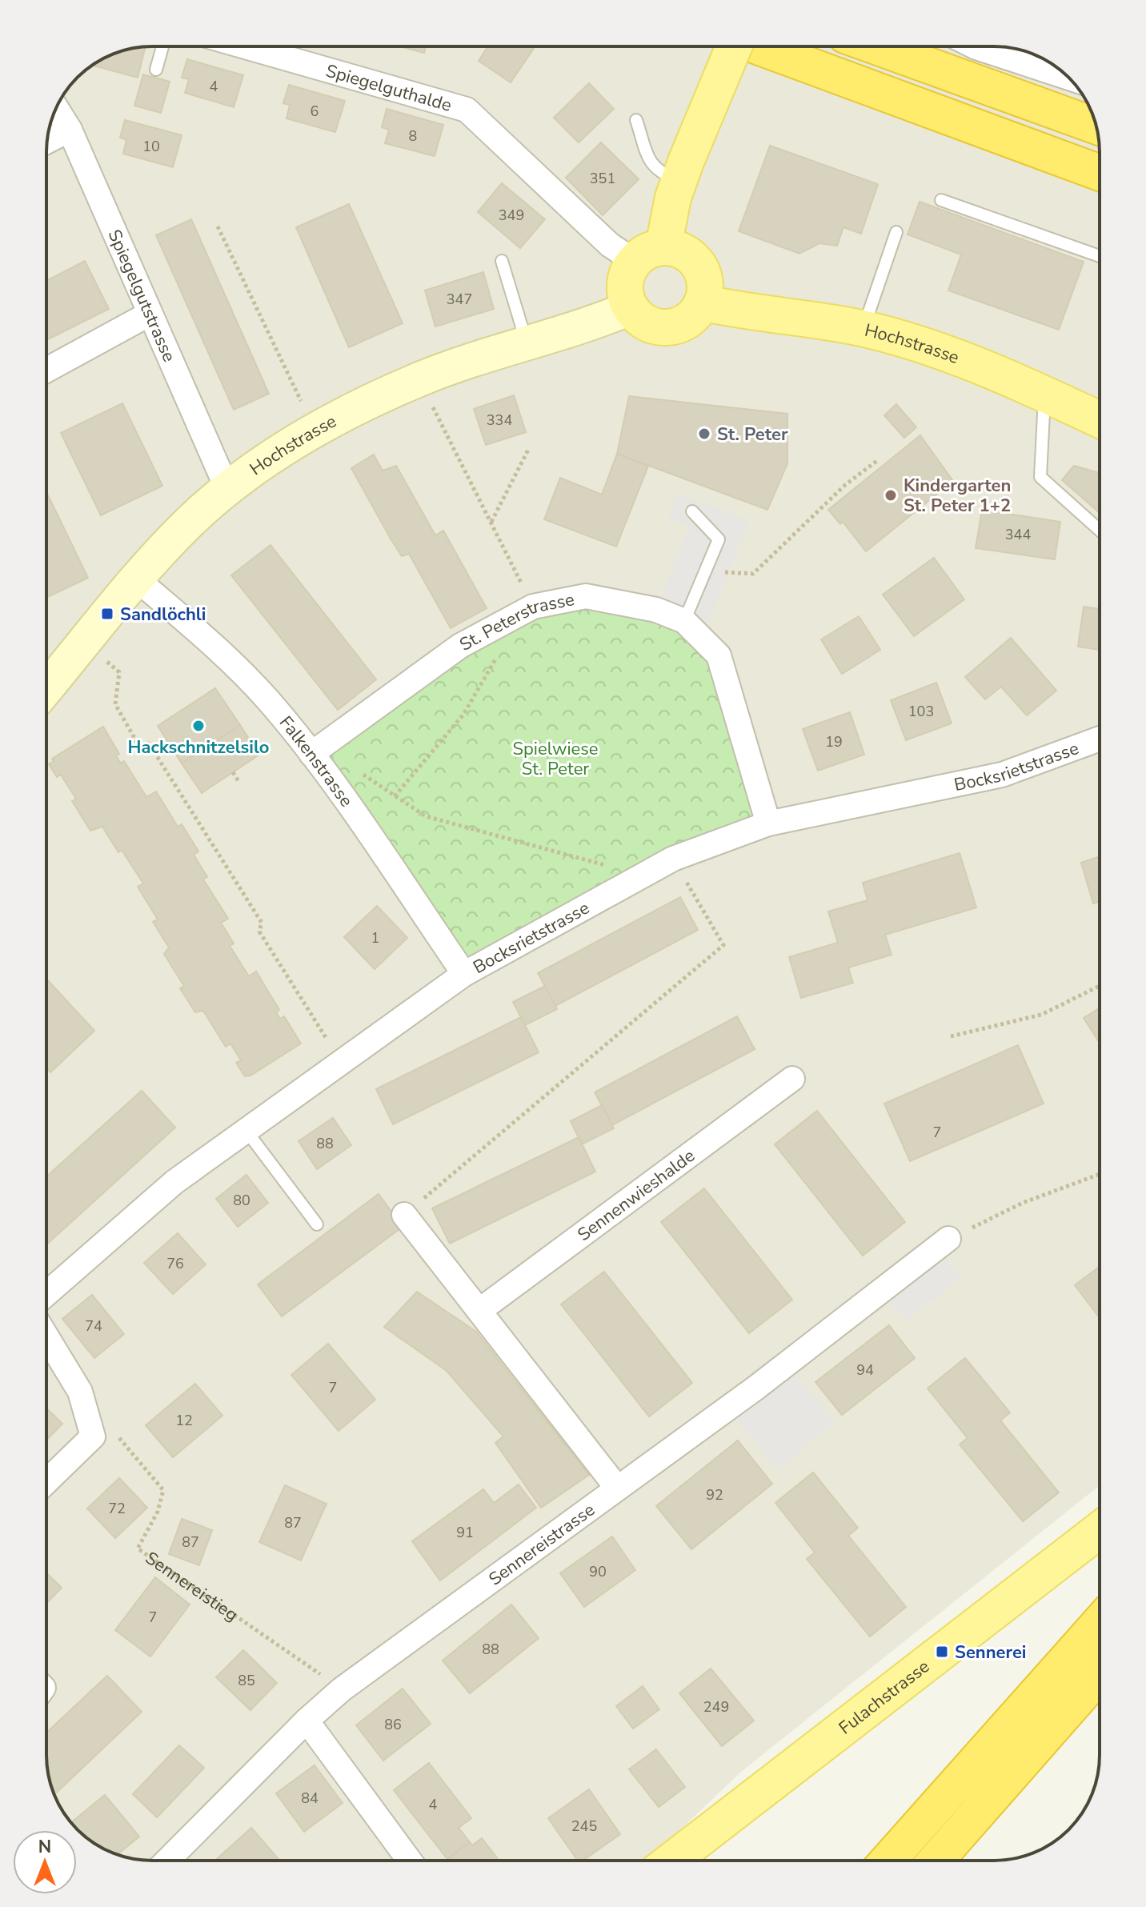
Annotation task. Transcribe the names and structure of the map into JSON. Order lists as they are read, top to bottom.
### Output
{
  "streets": {
    "main road": ["Hochstrasse", "Fulachstrasse"],
    "street": [
      "Spiegelguthalde",
      "Spiegelgutstrasse",
      "St. Peterstrasse",
      "Falkenstrasse",
      "Bocksrietstrasse",
      "Sennenwieshalde",
      "Sennereistrasse"
    ],
    "path": ["Sennereistieg"]
  },
  "crossings": [
    ["Spiegelguthalde", "Hochstrasse"],
    ["Spiegelgutstrasse", "Hochstrasse"],
    ["Hochstrasse", "Falkenstrasse"],
    ["St. Peterstrasse", "Falkenstrasse"],
    ["St. Peterstrasse", "Bocksrietstrasse"],
    ["Falkenstrasse", "Bocksrietstrasse"],
    ["Sennereistrasse", "Sennereistieg"]
  ],
  "parks": ["Spielwiese St. Peter"],
  "places": {
    "other": ["St. Peter", "Kindergarten St. Peter 1+2", "Hackschnitzelsilo"],
    "transit": ["Sandlöchli", "Sennerei"]
  },
  "house_numbers": [
    "4",
    "6",
    "8",
    "10",
    "351",
    "349",
    "347",
    "334",
    "344",
    "103",
    "19",
    "1",
    "7",
    "88",
    "80",
    "76",
    "74",
    "94",
    "7",
    "12",
    "92",
    "72",
    "87",
    "91",
    "87",
    "90",
    "7",
    "88",
    "85",
    "249",
    "86",
    "84",
    "4",
    "245"
  ],
  "north": "top"
}
